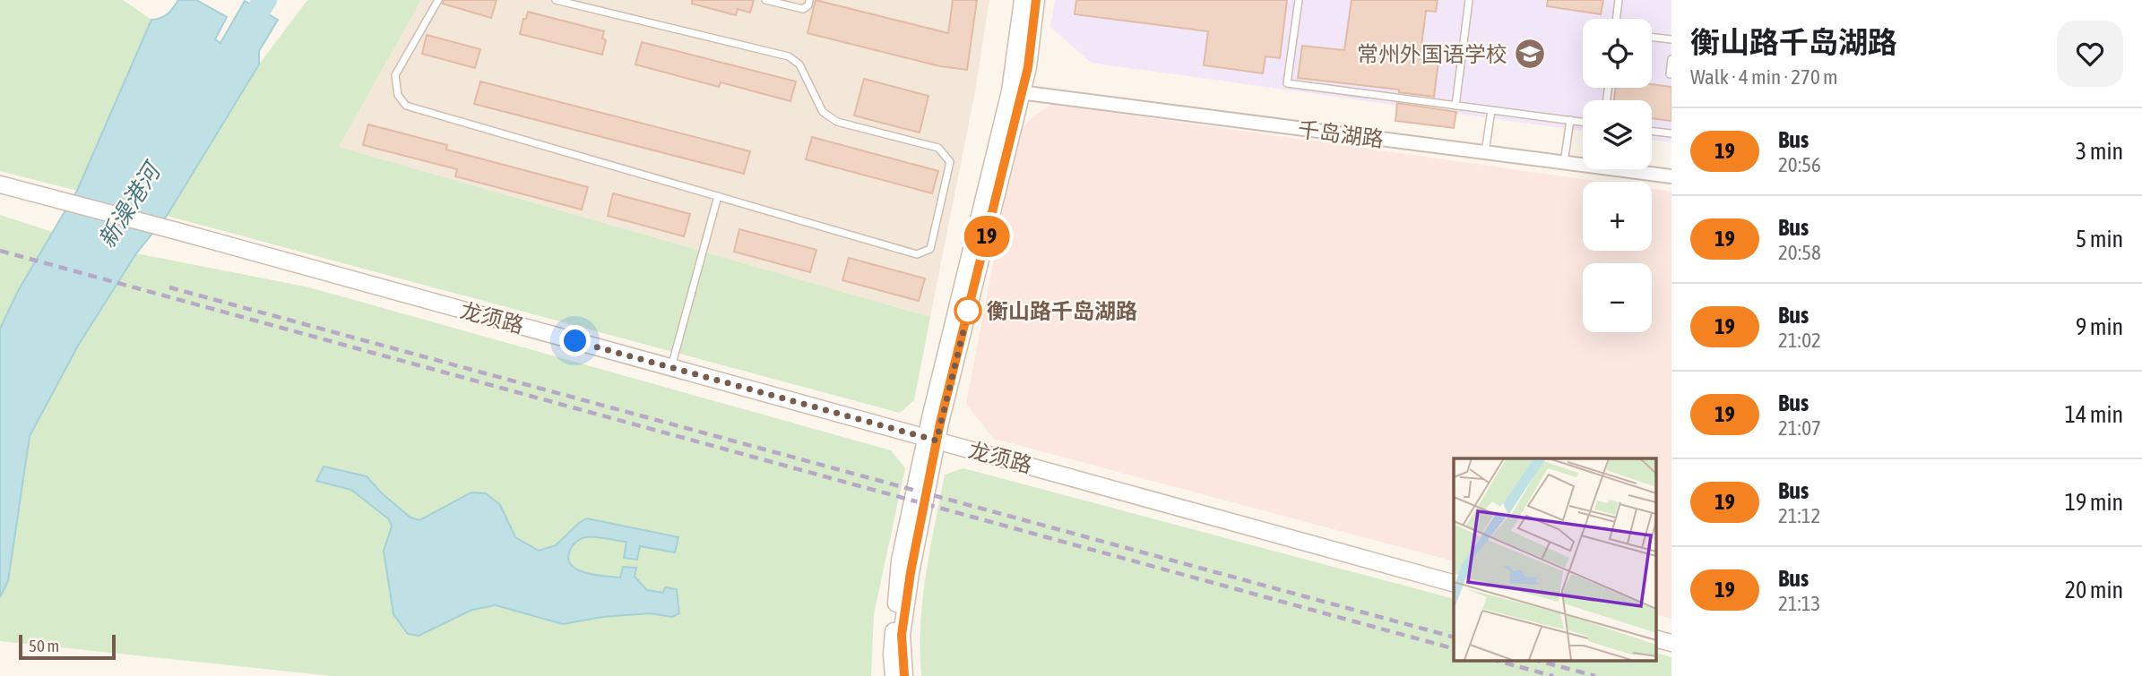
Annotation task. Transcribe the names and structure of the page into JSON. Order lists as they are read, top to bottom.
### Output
{
  "streets": {
    "street": ["千岛湖路", "龙须路"]
  },
  "water": ["新澡港河"],
  "places": {
    "school or university": ["常州外国语学校"],
    "other": ["衡山路千岛湖路"]
  },
  "lines": ["bus line 19"],
  "scale_bar": "50 m",
  "page": {
    "on_map": "19",
    "heading": ["衡山路千岛湖路", "Walk · 4 min · 270 m"],
    "map_buttons": ["+", "−"],
    "list": [
      {
        "mark": "19",
        "name": "Bus",
        "note": "20:56",
        "value": "3 min"
      },
      {
        "mark": "19",
        "name": "Bus",
        "note": "20:58",
        "value": "5 min"
      },
      {
        "mark": "19",
        "name": "Bus",
        "note": "21:02",
        "value": "9 min"
      },
      {
        "mark": "19",
        "name": "Bus",
        "note": "21:07",
        "value": "14 min"
      },
      {
        "mark": "19",
        "name": "Bus",
        "note": "21:12",
        "value": "19 min"
      },
      {
        "mark": "19",
        "name": "Bus",
        "note": "21:13",
        "value": "20 min"
      }
    ],
    "scale": "50 m"
  }
}
